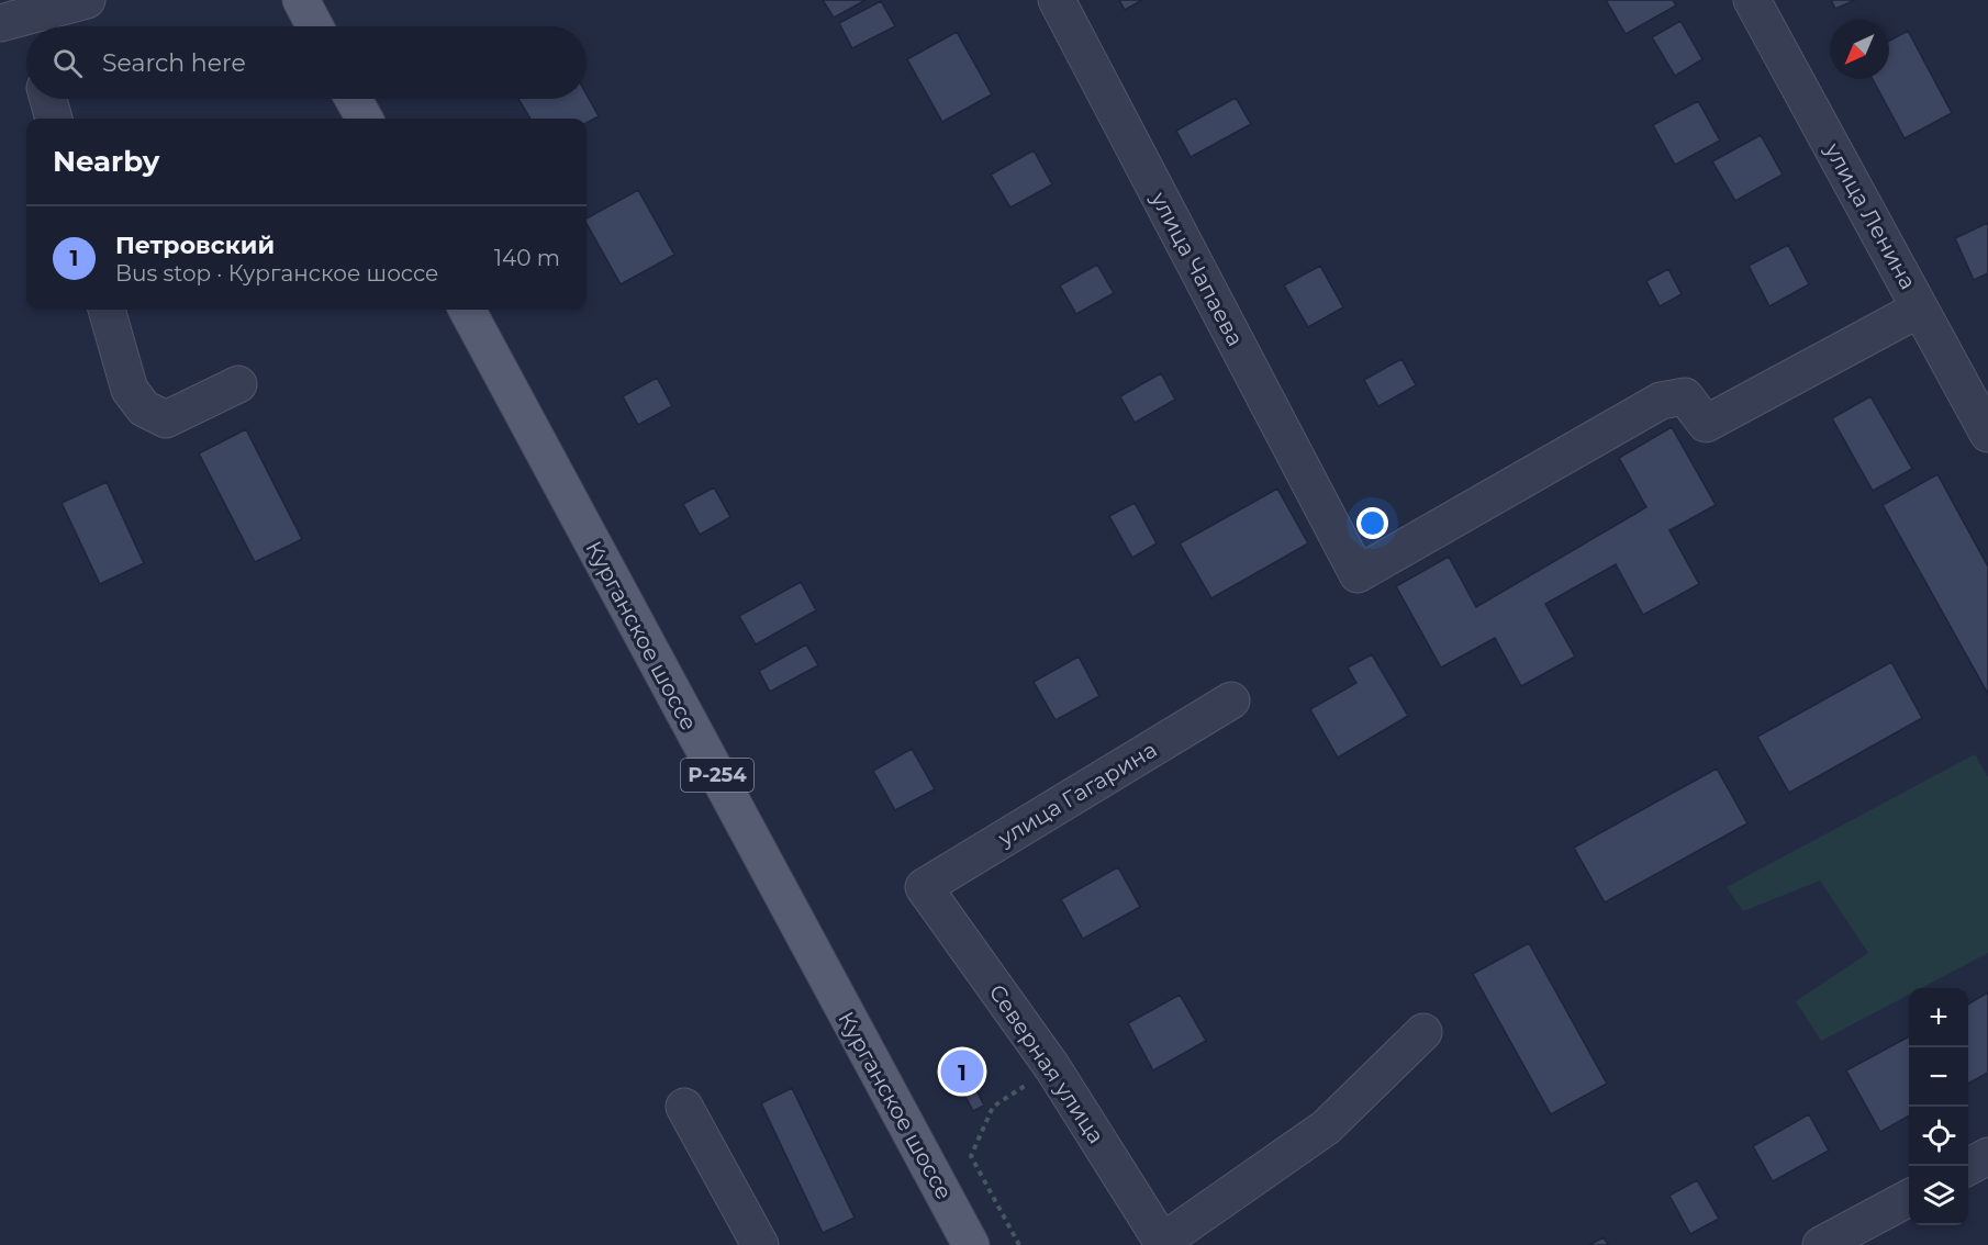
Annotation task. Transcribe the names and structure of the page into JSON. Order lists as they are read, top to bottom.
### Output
{
  "streets": {
    "main road": ["Курганское шоссе", "Р-254"],
    "street": [
      "улица Ленина",
      "улица Чапаева",
      "улица Гагарина",
      "Северная улица"
    ]
  },
  "crossings": [
    ["улица Ленина", "улица Чапаева"],
    ["улица Гагарина", "Северная улица"]
  ],
  "north": "bottom left",
  "page": {
    "search": "Search here",
    "heading": "Nearby",
    "list": [
      {
        "mark": "1",
        "name": "Петровский",
        "note": "Bus stop · Курганское шоссе",
        "value": "140 m"
      }
    ],
    "map_buttons": ["+", "−"],
    "pins": "1"
  }
}
